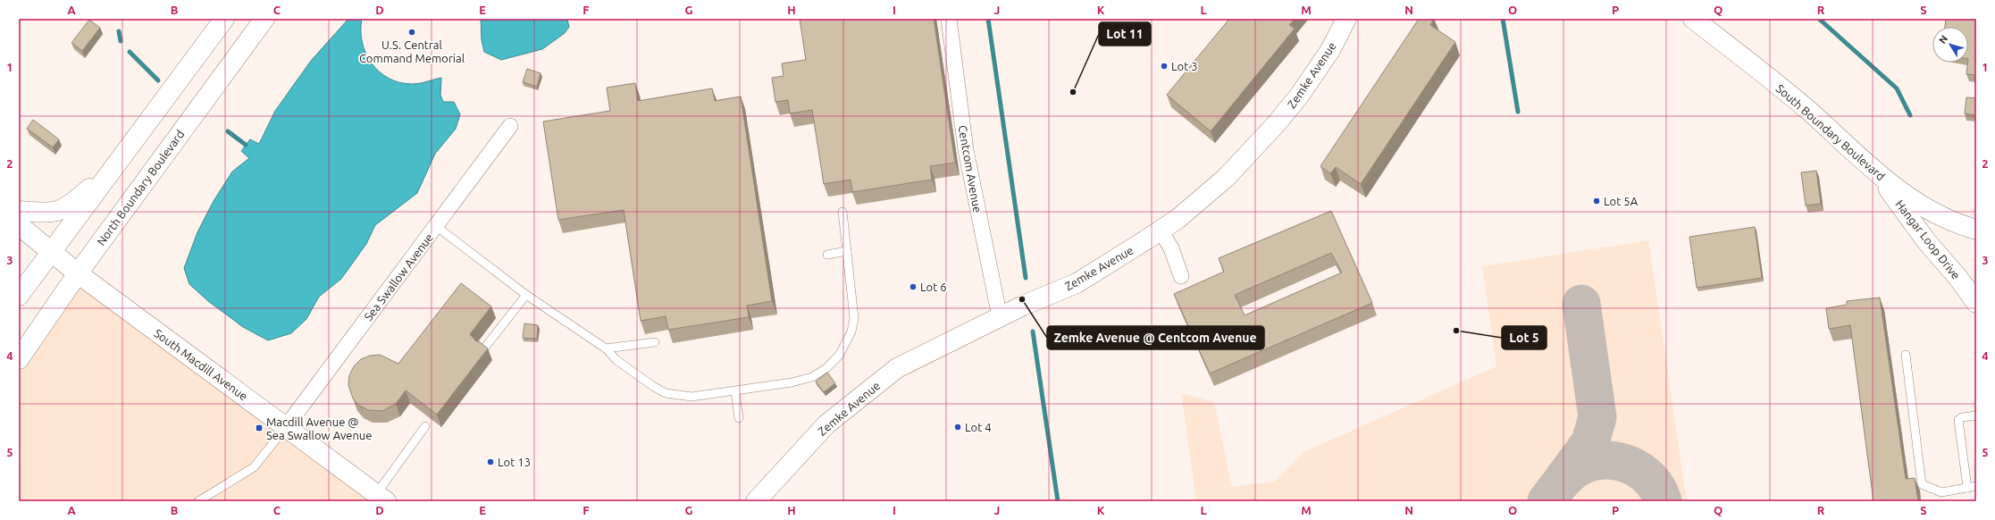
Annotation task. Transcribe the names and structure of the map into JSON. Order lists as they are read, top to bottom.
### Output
{
  "streets": {
    "street": [
      "Zemke Avenue",
      "South Boundary Boulevard",
      "Centcom Avenue",
      "North Boundary Boulevard",
      "Hangar Loop Drive",
      "Sea Swallow Avenue",
      "South Macdill Avenue"
    ]
  },
  "crossings": [
    ["Zemke Avenue", "Centcom Avenue"],
    ["South Boundary Boulevard", "Hangar Loop Drive"],
    ["North Boundary Boulevard", "South Macdill Avenue"],
    ["Sea Swallow Avenue", "South Macdill Avenue"]
  ],
  "places": {
    "other": [
      "U.S. Central Command Memorial",
      "Lot 3",
      "Lot 11",
      "Lot 5A",
      "Lot 6",
      "Zemke Avenue @ Centcom Avenue",
      "Lot 5",
      "Lot 4",
      "Lot 13"
    ],
    "transit": ["Macdill Avenue @ Sea Swallow Avenue"]
  },
  "north": "top left",
  "grid": {
    "columns": [
      "A",
      "B",
      "C",
      "D",
      "E",
      "F",
      "G",
      "H",
      "I",
      "J",
      "K",
      "L",
      "M",
      "N",
      "O",
      "P",
      "Q",
      "R",
      "S"
    ],
    "rows": [
      "1",
      "2",
      "3",
      "4",
      "5"
    ]
  }
}
